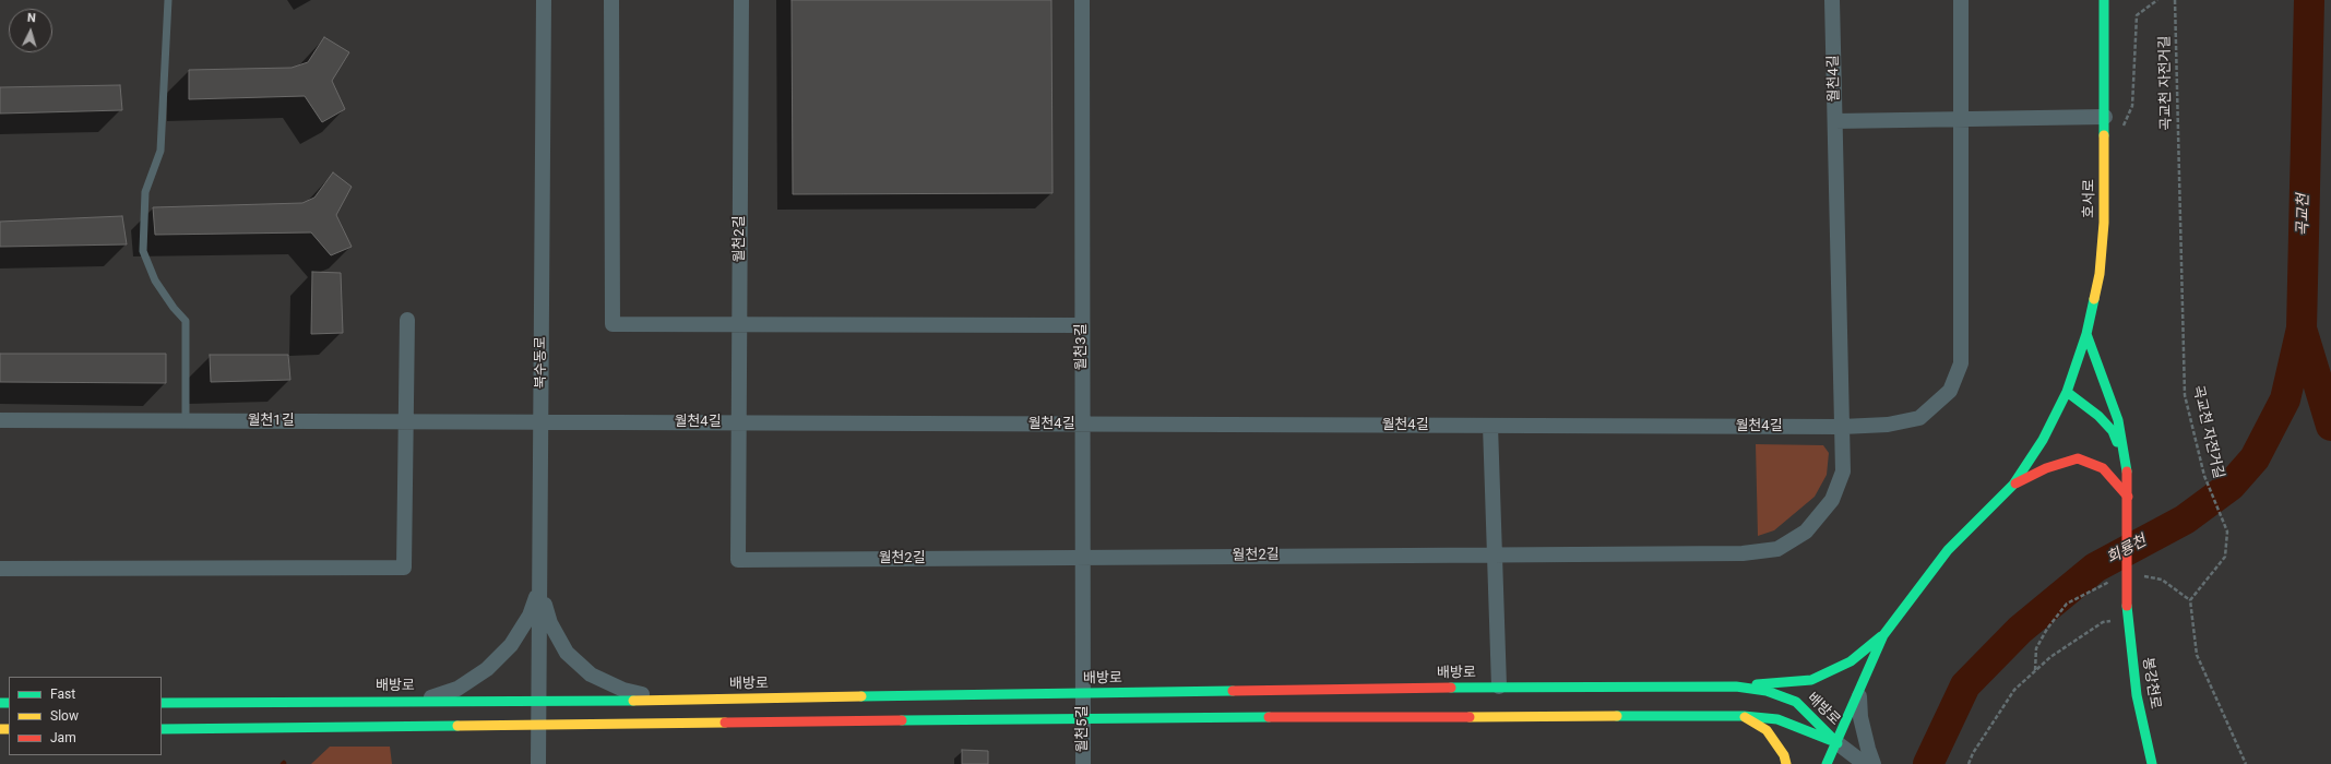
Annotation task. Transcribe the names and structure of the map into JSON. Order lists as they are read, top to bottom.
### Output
{
  "streets": {
    "street": [
      "월천4길",
      "호서로",
      "월천2길",
      "월천3길",
      "북수동로",
      "월천1길",
      "배방로",
      "봉강천로",
      "월천5길"
    ],
    "path": ["곡교천 자전거길"]
  },
  "crossings": [
    ["월천4길", "월천2길"],
    ["월천4길", "월천3길"],
    ["월천4길", "북수동로"],
    ["월천4길", "월천1길"],
    ["월천2길", "월천3길"],
    ["월천3길", "배방로"],
    ["월천3길", "월천5길"],
    ["북수동로", "월천1길"],
    ["북수동로", "배방로"],
    ["배방로", "월천5길"]
  ],
  "water": ["곡교천", "회룡천"],
  "legend": ["Fast", "Slow", "Jam"],
  "north": "top"
}
